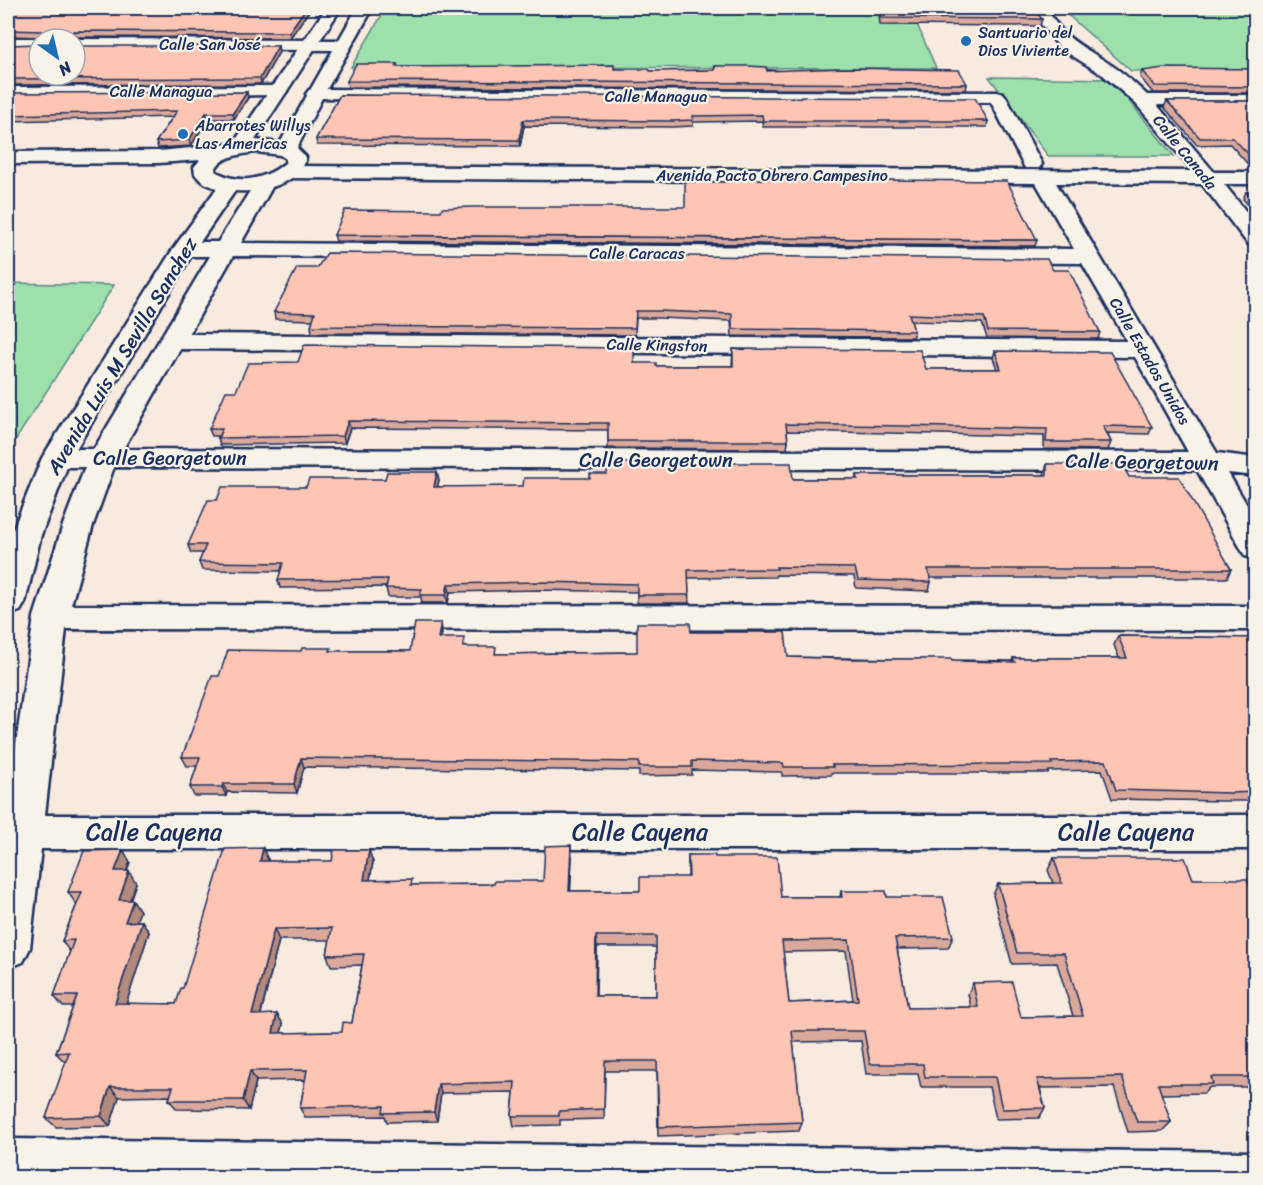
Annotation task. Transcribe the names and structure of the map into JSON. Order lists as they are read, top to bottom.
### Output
{
  "streets": {
    "street": [
      "Calle San José",
      "Calle Managua",
      "Calle Canada",
      "Avenida Pacto Obrero Campesino",
      "Calle Caracas",
      "Calle Kingston",
      "Avenida Luis M Sevilla Sanchez",
      "Calle Estados Unidos",
      "Calle Georgetown",
      "Calle Cayena"
    ]
  },
  "crossings": [
    ["Calle San José", "Avenida Luis M Sevilla Sanchez"],
    ["Calle Managua", "Avenida Luis M Sevilla Sanchez"],
    ["Calle Managua", "Calle Estados Unidos"],
    ["Calle Canada", "Avenida Pacto Obrero Campesino"],
    ["Avenida Pacto Obrero Campesino", "Avenida Luis M Sevilla Sanchez"],
    ["Avenida Pacto Obrero Campesino", "Calle Estados Unidos"],
    ["Calle Caracas", "Avenida Luis M Sevilla Sanchez"],
    ["Calle Caracas", "Calle Estados Unidos"],
    ["Calle Kingston", "Avenida Luis M Sevilla Sanchez"],
    ["Calle Kingston", "Calle Estados Unidos"],
    ["Avenida Luis M Sevilla Sanchez", "Calle Georgetown"],
    ["Avenida Luis M Sevilla Sanchez", "Calle Cayena"],
    ["Calle Estados Unidos", "Calle Georgetown"]
  ],
  "places": ["Santuario del Dios Viviente", "Abarrotes Willys Las Americas"],
  "north": "bottom right"
}
